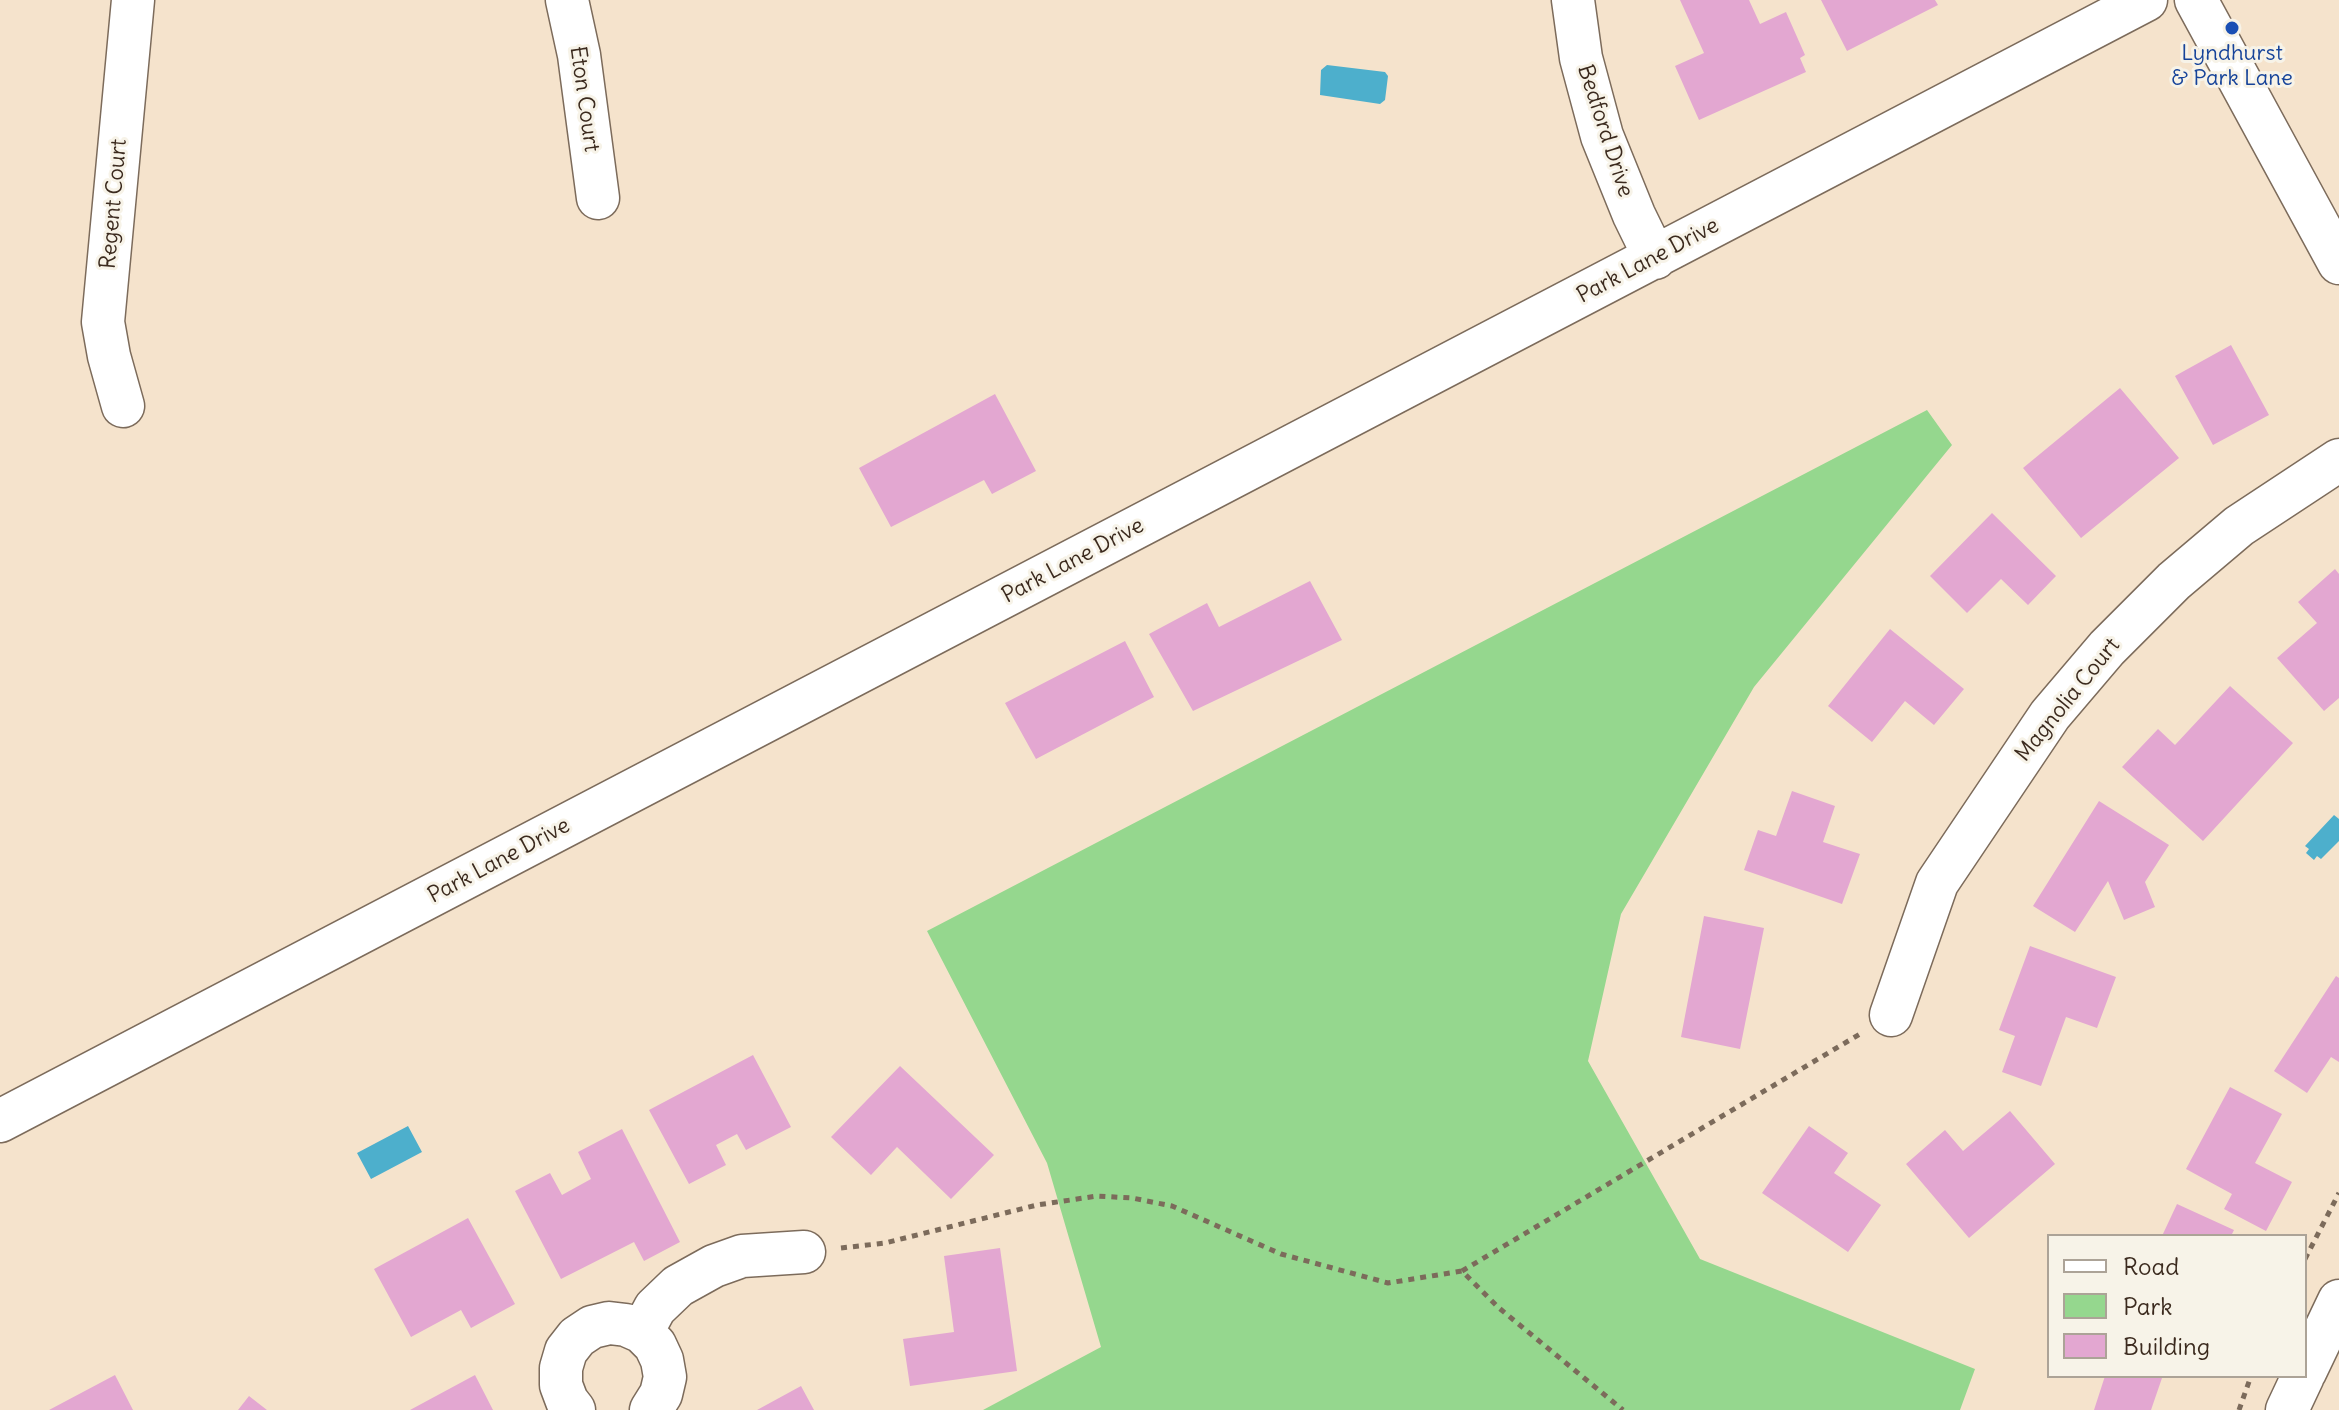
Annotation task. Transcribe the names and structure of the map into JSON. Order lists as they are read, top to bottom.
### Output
{
  "streets": {
    "street": [
      "Eton Court",
      "Bedford Drive",
      "Regent Court",
      "Park Lane Drive",
      "Magnolia Court"
    ]
  },
  "crossings": [
    ["Bedford Drive", "Park Lane Drive"]
  ],
  "places": ["Lyndhurst & Park Lane"],
  "legend": ["Road", "Park", "Building"]
}
